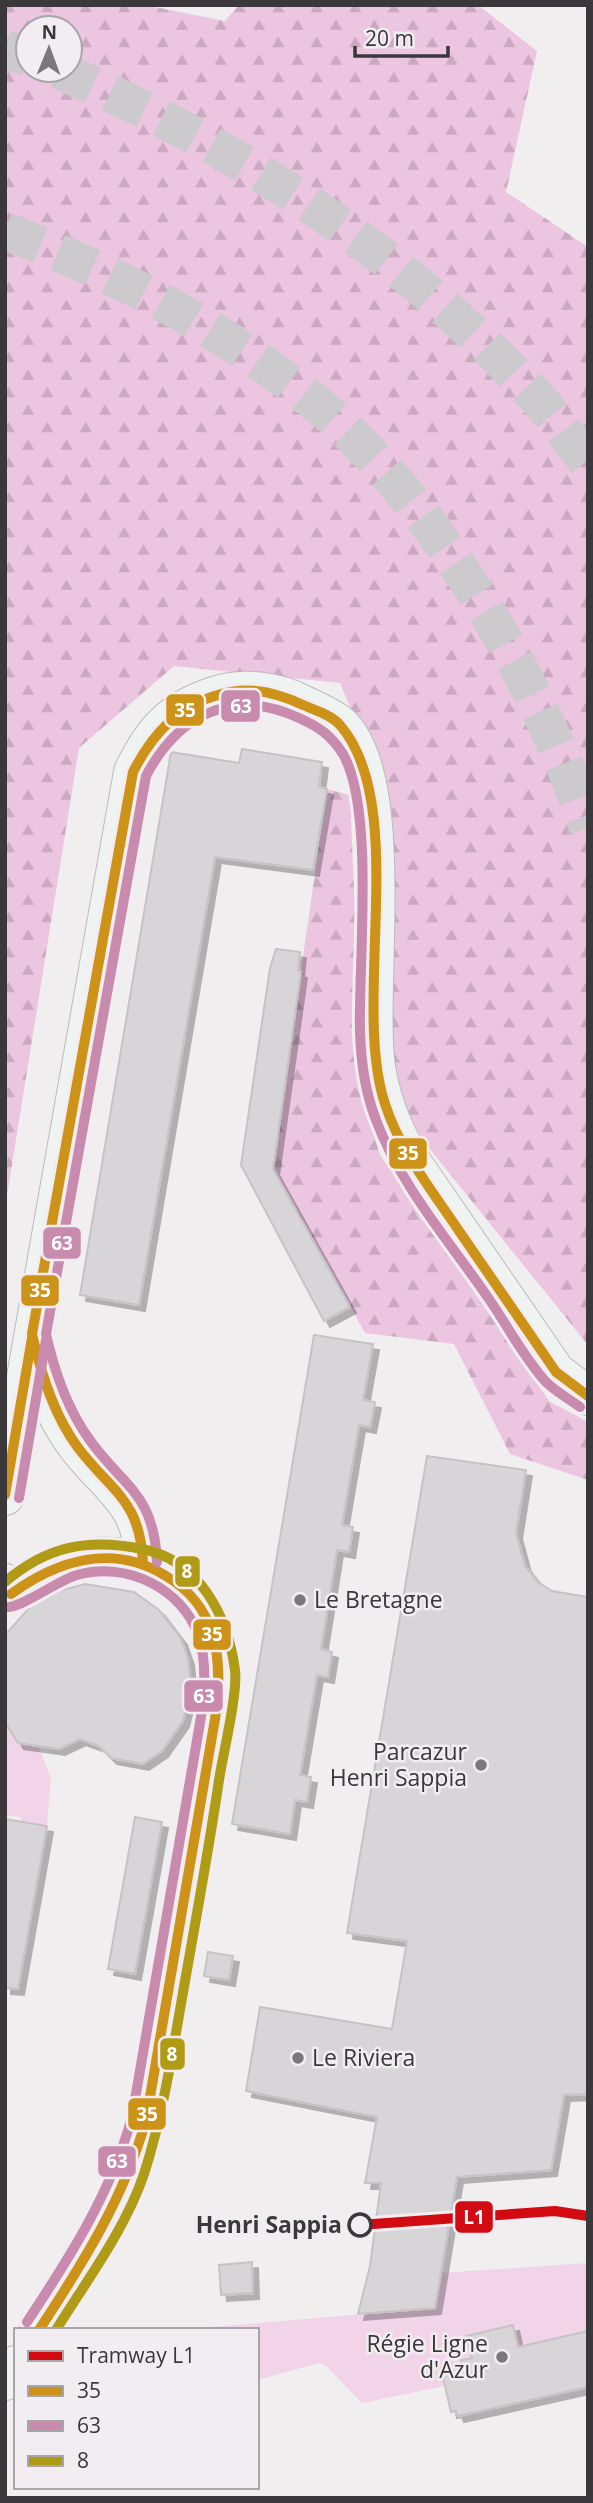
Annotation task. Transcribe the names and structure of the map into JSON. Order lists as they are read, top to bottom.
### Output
{
  "places": [
    "Le Bretagne",
    "Parcazur Henri Sappia",
    "Le Riviera",
    "Henri Sappia",
    "Régie Ligne d'Azur"
  ],
  "lines": [
    "transit line 35",
    "transit line 63",
    "transit line 8",
    "tram line L1"
  ],
  "legend": [
    "Tramway L1",
    "35",
    "63",
    "8"
  ],
  "scale_bar": "20 m",
  "north": "top"
}
